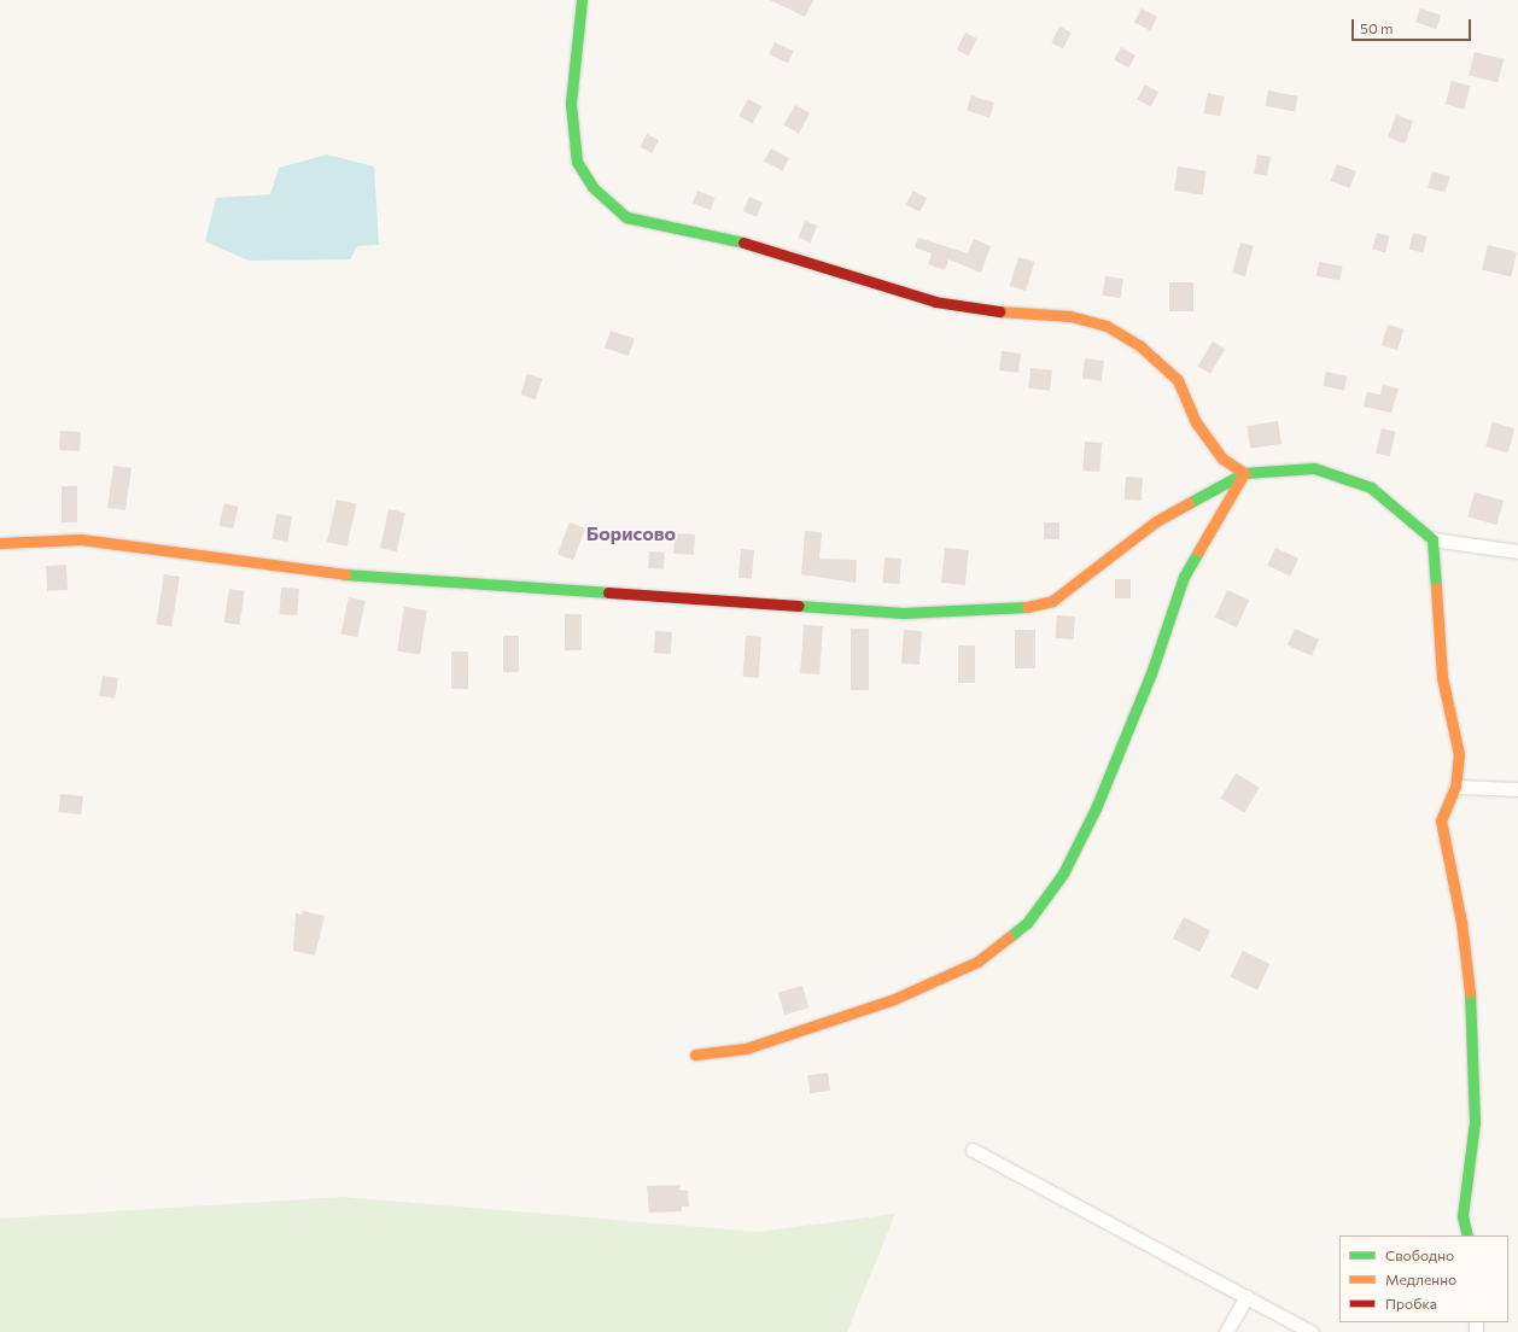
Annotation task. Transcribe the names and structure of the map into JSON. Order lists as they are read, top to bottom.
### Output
{
  "districts": ["Борисово"],
  "legend": ["Свободно", "Медленно", "Пробка"],
  "scale_bar": "50 m"
}
